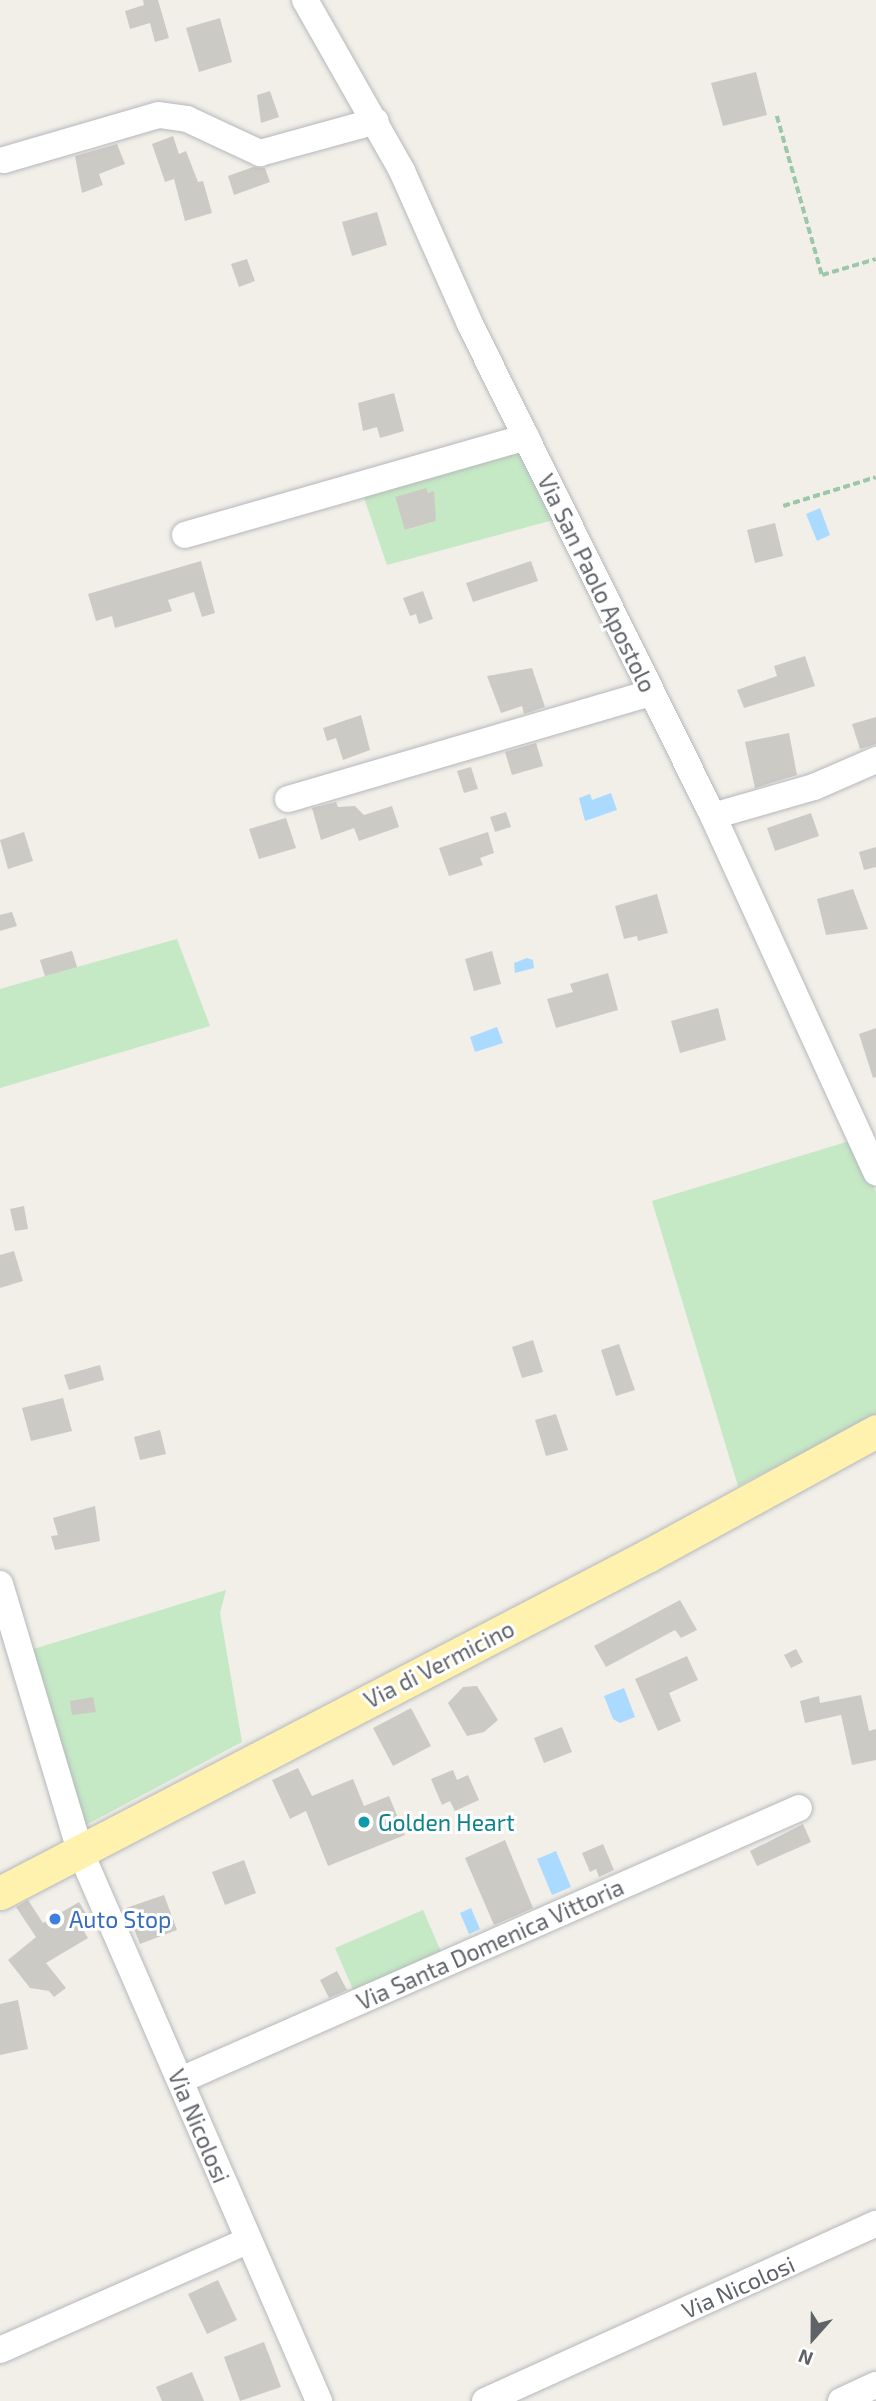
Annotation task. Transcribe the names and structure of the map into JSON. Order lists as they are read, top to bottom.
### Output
{
  "streets": {
    "main road": ["Via di Vermicino"],
    "street": ["Via San Paolo Apostolo", "Via Santa Domenica Vittoria", "Via Nicolosi"]
  },
  "crossings": [
    ["Via di Vermicino", "Via Nicolosi"],
    ["Via Santa Domenica Vittoria", "Via Nicolosi"]
  ],
  "places": ["Golden Heart", "Auto Stop"],
  "north": "bottom"
}
